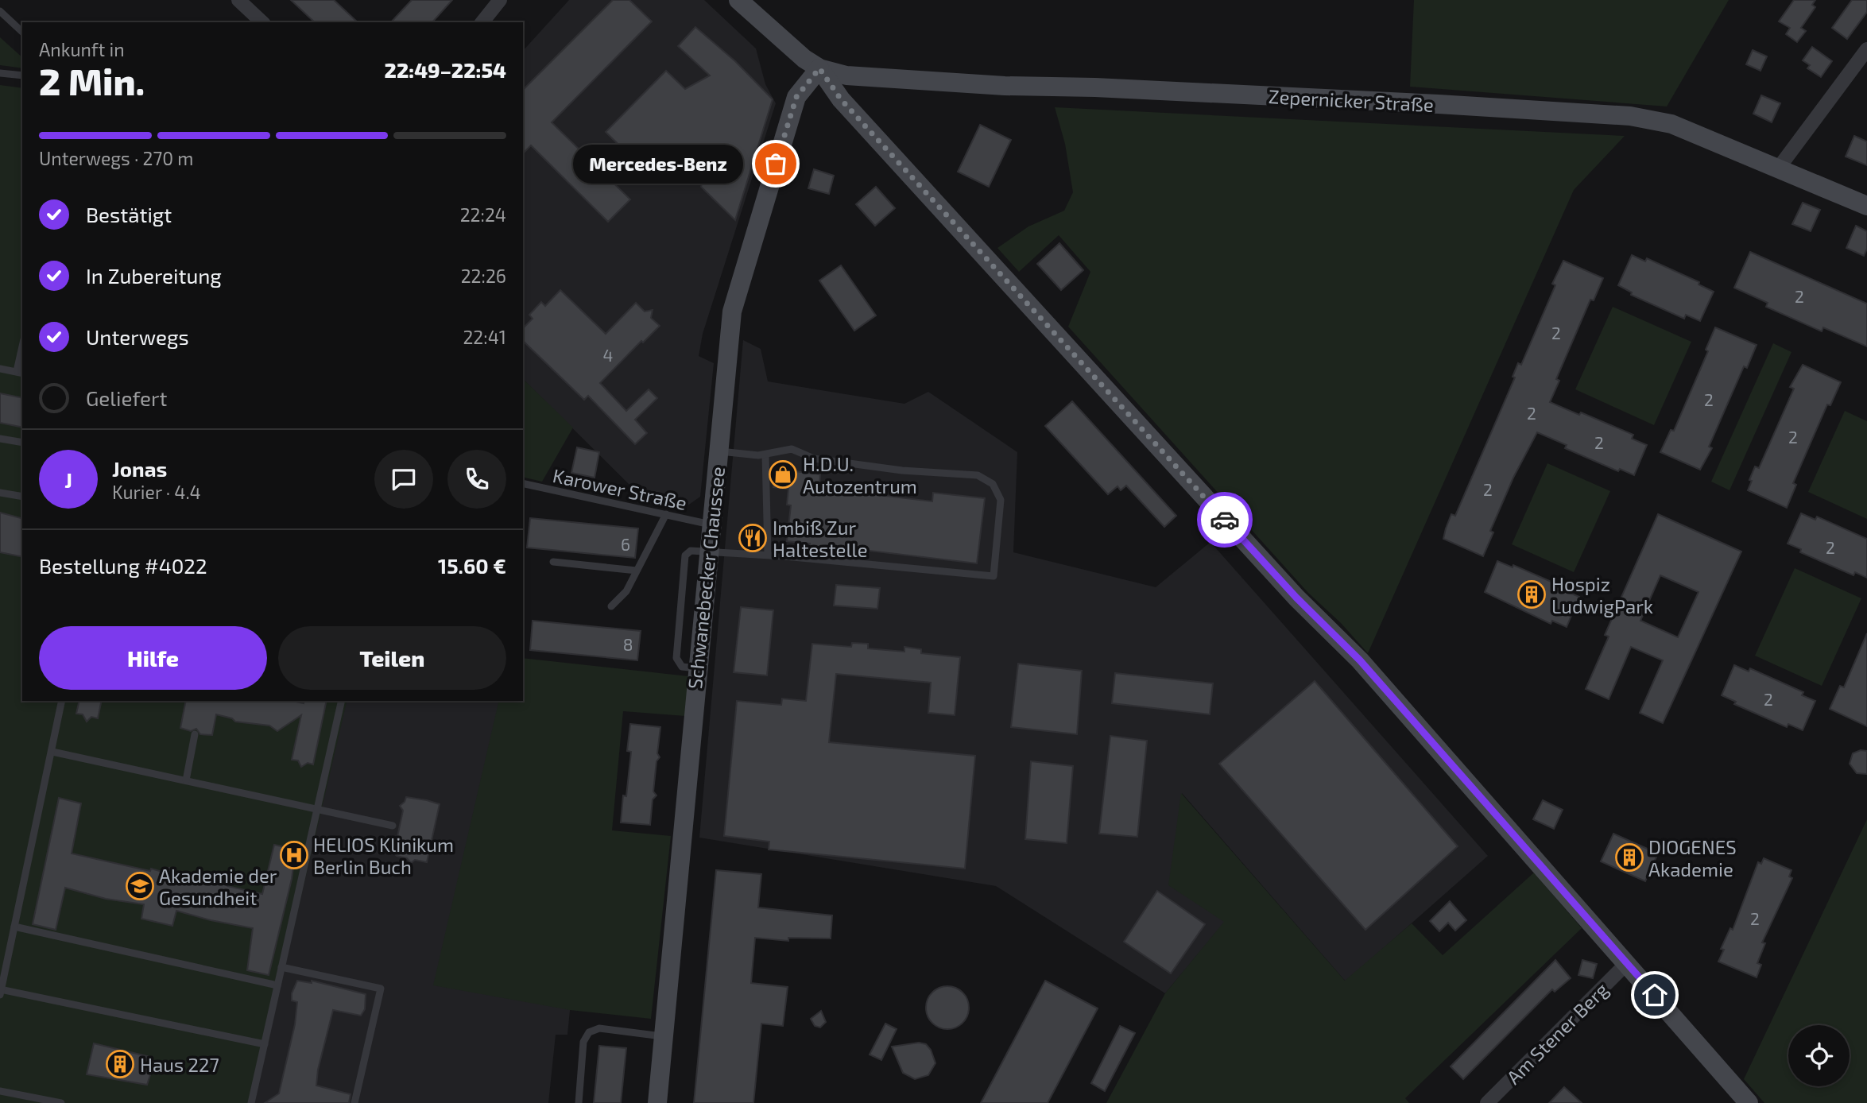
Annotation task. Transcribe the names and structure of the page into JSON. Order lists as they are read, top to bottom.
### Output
{
  "streets": {
    "main road": ["Zepernicker Straße", "Schwanebecker Chaussee"],
    "street": ["Am Stener Berg"],
    "lane": ["Karower Straße"]
  },
  "crossings": [
    ["Zepernicker Straße", "Schwanebecker Chaussee"],
    ["Karower Straße", "Schwanebecker Chaussee"]
  ],
  "places": {
    "other": ["Mercedes-Benz"],
    "shop": ["H.D.U. Autozentrum"],
    "restaurant": ["Imbiß Zur Haltestelle"],
    "building": ["Hospiz LudwigPark", "DIOGENES Akademie", "Haus 227"],
    "hospital": ["HELIOS Klinikum Berlin Buch"],
    "school or university": ["Akademie der Gesundheit"]
  },
  "house_numbers": [
    "2",
    "2",
    "4",
    "2",
    "2",
    "2",
    "2",
    "2",
    "6",
    "2",
    "8",
    "2",
    "2"
  ],
  "page": {
    "heading": ["2 Min.", "Ankunft in", "22:49–22:54"],
    "panel": [
      "Jonas",
      "Kurier · 4.4",
      "Bestellung #4022",
      "15.60 €"
    ],
    "bar": "Unterwegs · 270 m",
    "bubble": "Mercedes-Benz",
    "list": [
      ["Bestätigt", "22:24"],
      ["In Zubereitung", "22:26"],
      ["Unterwegs", "22:41"],
      "Geliefert"
    ],
    "round": "J",
    "buttons": ["Hilfe", "Teilen"]
  }
}
